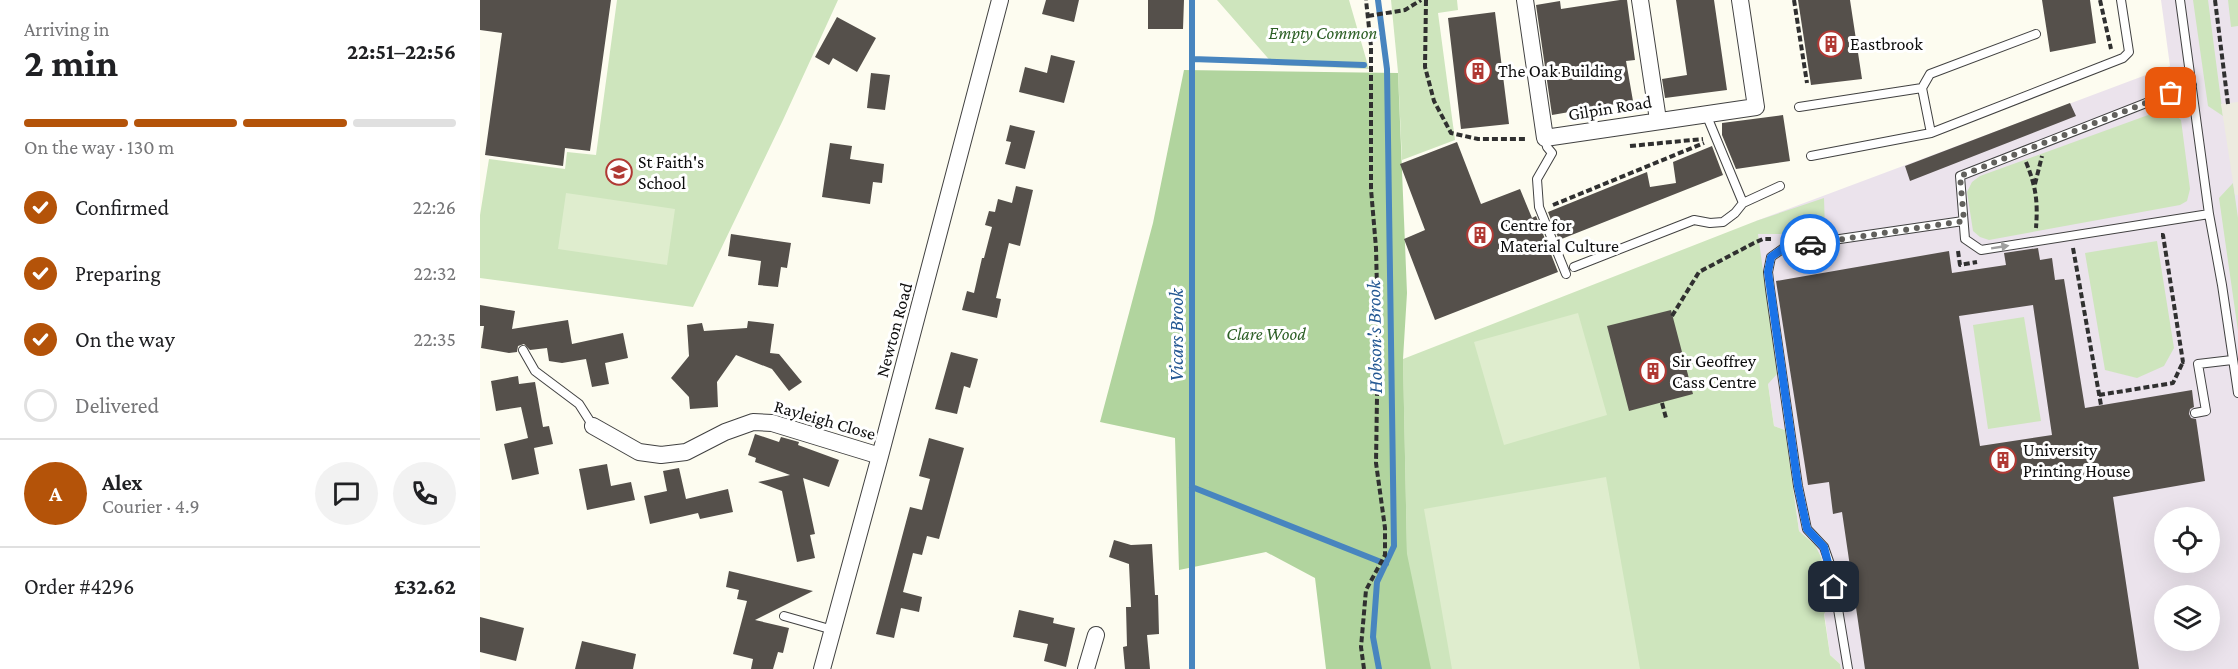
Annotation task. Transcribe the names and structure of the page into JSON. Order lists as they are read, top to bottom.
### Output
{
  "streets": {
    "street": ["Gilpin Road", "Newton Road", "Rayleigh Close"]
  },
  "crossings": [
    ["Newton Road", "Rayleigh Close"]
  ],
  "water": ["Vicars Brook", "Hobson's Brook"],
  "parks": ["Empty Common", "Clare Wood"],
  "places": {
    "building": [
      "Eastbrook",
      "The Oak Building",
      "Centre for Material Culture",
      "Sir Geoffrey Cass Centre",
      "University Printing House"
    ],
    "school or university": ["St Faith's School"]
  },
  "page": {
    "heading": ["2 min", "Arriving in", "22:51–22:56"],
    "panel": [
      "Alex",
      "Courier · 4.9",
      "Order #4296",
      "£32.62"
    ],
    "bar": "On the way · 130 m",
    "list": [
      ["Confirmed", "22:26"],
      ["Preparing", "22:32"],
      ["On the way", "22:35"],
      "Delivered"
    ],
    "round": "A"
  }
}
